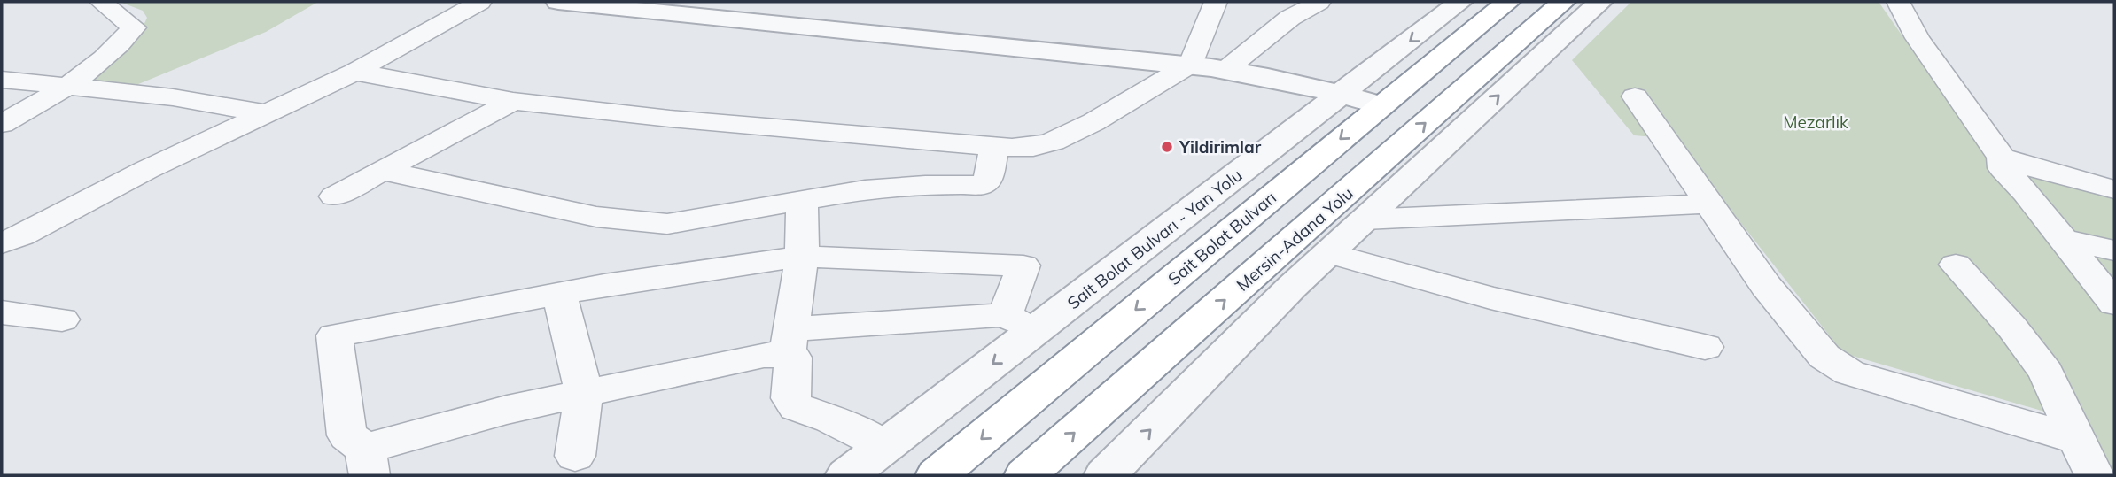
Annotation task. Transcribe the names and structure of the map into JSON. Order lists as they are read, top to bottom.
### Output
{
  "streets": {
    "highway": ["Sait Bolat Bulvarı", "Mersin-Adana Yolu"],
    "street": ["Sait Bolat Bulvarı - Yan Yolu"]
  },
  "one_way": ["Sait Bolat Bulvarı", "Mersin-Adana Yolu"],
  "parks": ["Mezarlık"],
  "places": ["Yildirimlar"]
}
